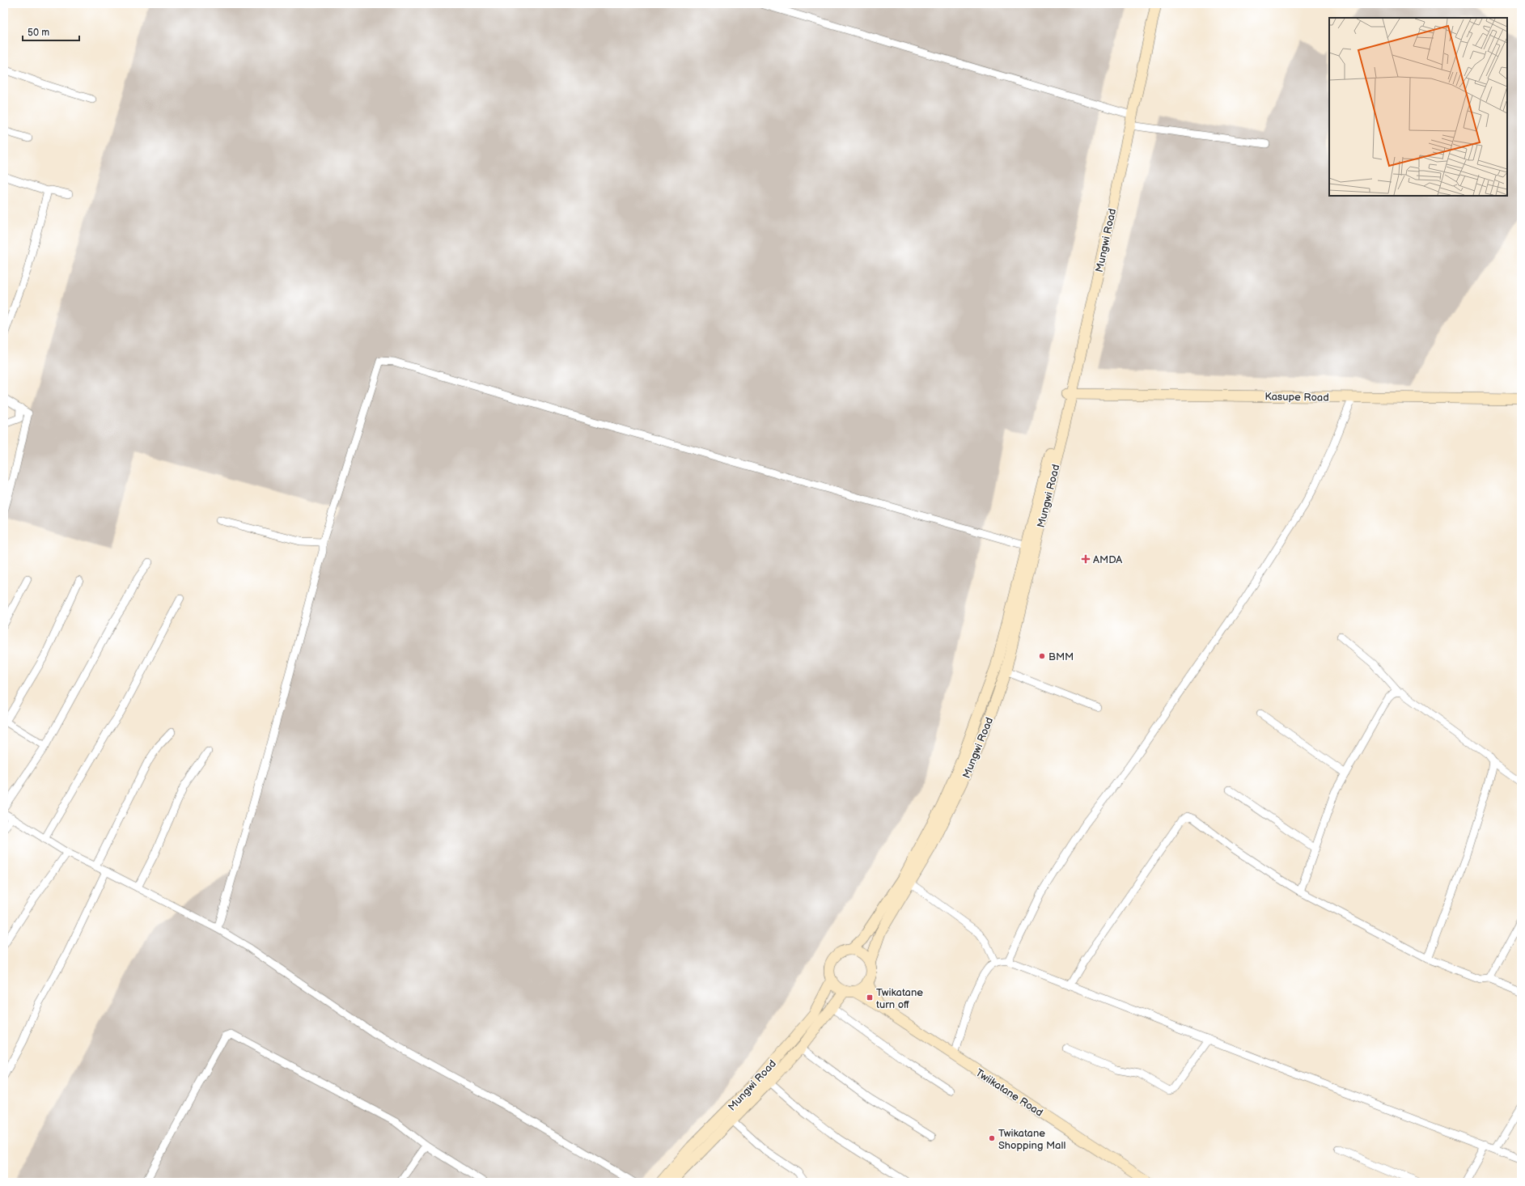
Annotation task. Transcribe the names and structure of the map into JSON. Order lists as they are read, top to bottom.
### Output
{
  "streets": {
    "main road": ["Mungwi Road", "Kasupe Road", "Twiikatane Road"]
  },
  "crossings": [
    ["Mungwi Road", "Kasupe Road"],
    ["Mungwi Road", "Twiikatane Road"]
  ],
  "places": {
    "health": ["AMDA"],
    "other": ["BMM", "Twikatane Shopping Mall"],
    "transit": ["Twikatane turn off"]
  },
  "scale_bar": "50 m"
}
